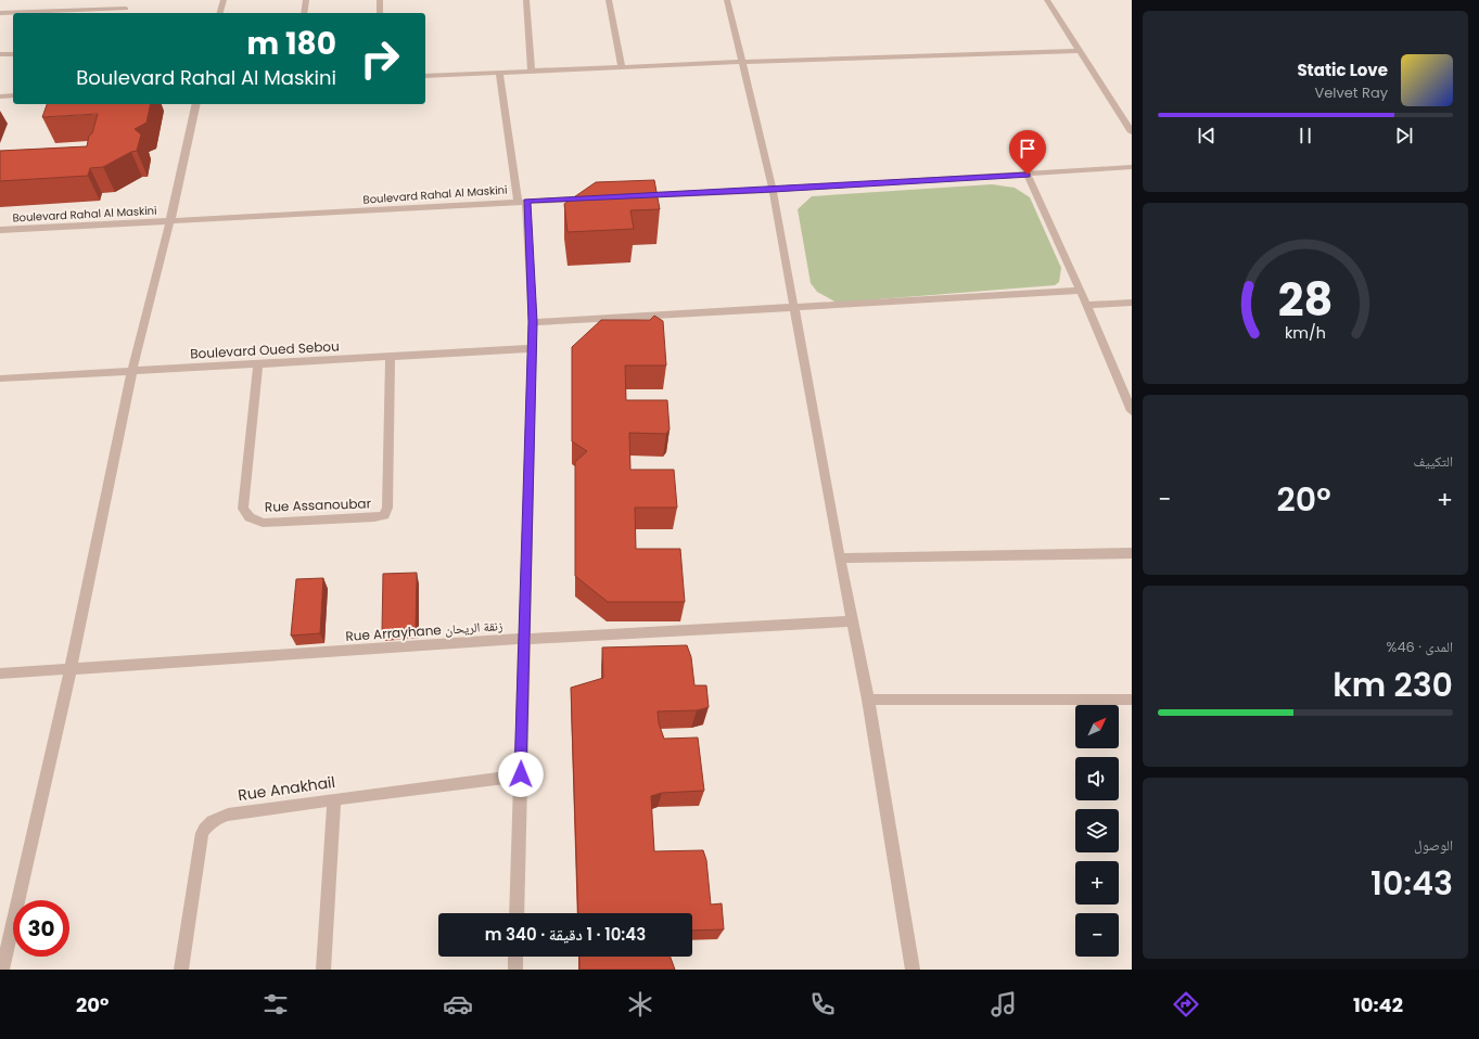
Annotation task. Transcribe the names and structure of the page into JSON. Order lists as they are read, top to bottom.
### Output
{
  "streets": {
    "street": [
      "Boulevard Rahal Al Maskini",
      "Boulevard Oued Sebou",
      "Rue Assanoubar",
      "Rue Arrayhane زنقة الريحان",
      "Rue Anakhail"
    ]
  },
  "crossings": [
    ["Boulevard Oued Sebou", "Rue Assanoubar"]
  ],
  "north": "top right",
  "page": {
    "turn": ["180 m", "Boulevard Rahal Al Maskini"],
    "song": ["Static Love", "Velvet Ray"],
    "tile": [
      "التكييف",
      ["المدى · 46%", "230 km"],
      ["الوصول", "10:43"]
    ],
    "heat": ["−", "20°", "+"],
    "map_buttons": ["+", "−"],
    "limit": "30",
    "trip": "10:43 · 1 دقيقة · 340 m",
    "tabs": ["10:42", "20°"],
    "gauge": ["28", "km/h"]
  }
}
